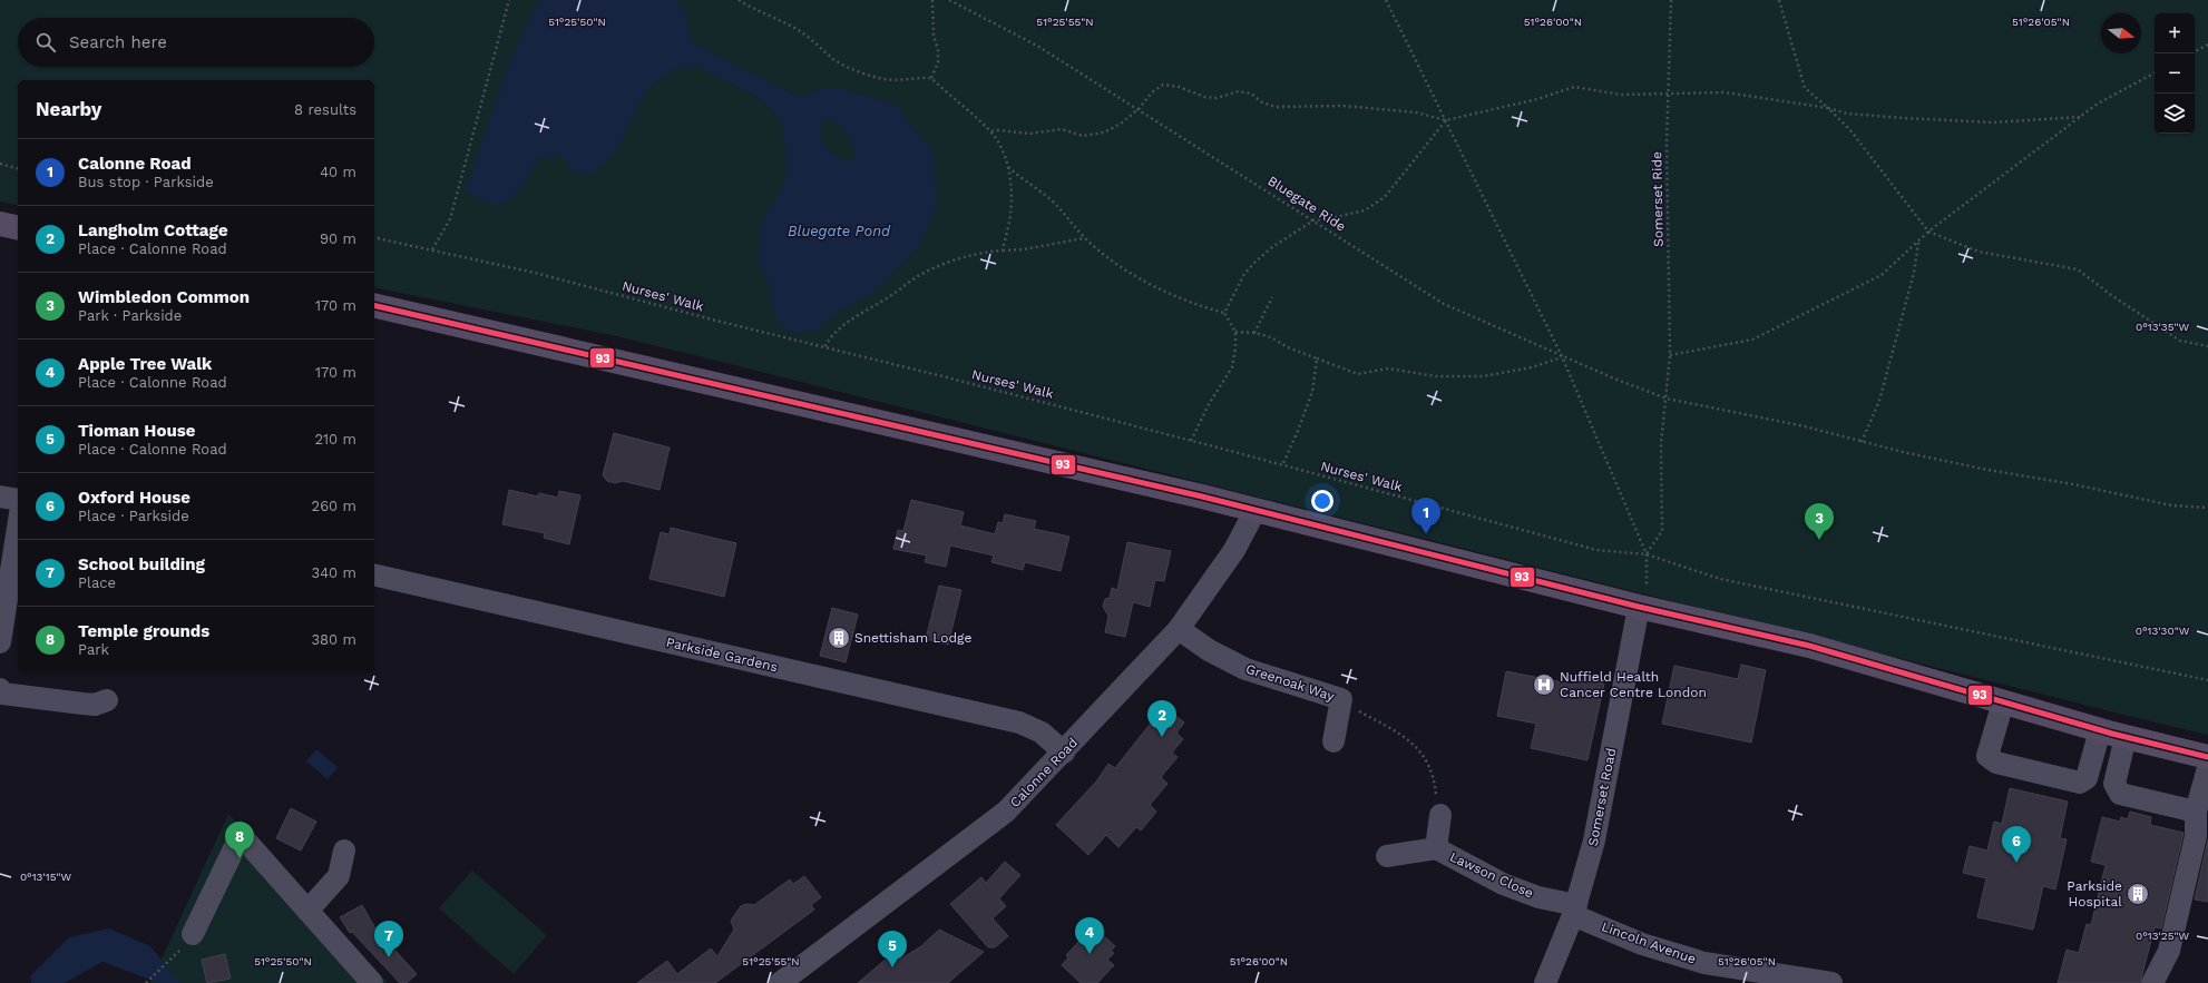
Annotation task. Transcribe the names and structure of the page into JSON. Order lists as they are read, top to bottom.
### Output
{
  "streets": {
    "street": [
      "Parkside Gardens",
      "Greenoak Way",
      "Calonne Road",
      "Somerset Road",
      "Lawson Close",
      "Lincoln Avenue"
    ],
    "path": ["Somerset Ride", "Bluegate Ride", "Nurses' Walk"]
  },
  "crossings": [
    ["Somerset Ride", "Bluegate Ride"],
    ["Somerset Ride", "Nurses' Walk"],
    ["Parkside Gardens", "Calonne Road"],
    ["Greenoak Way", "Calonne Road"],
    ["Somerset Road", "Lawson Close"],
    ["Somerset Road", "Lincoln Avenue"],
    ["Lawson Close", "Lincoln Avenue"]
  ],
  "water": ["Bluegate Pond"],
  "places": {
    "building": ["Snettisham Lodge", "Parkside Hospital"],
    "hospital": ["Nuffield Health Cancer Centre London"]
  },
  "lines": ["transit line 93"],
  "north": "right",
  "page": {
    "map_buttons": ["+", "−"],
    "search": "Search here",
    "heading": ["Nearby", "8 results"],
    "list": [
      {
        "mark": "1",
        "name": "Calonne Road",
        "note": "Bus stop · Parkside",
        "value": "40 m"
      },
      {
        "mark": "2",
        "name": "Langholm Cottage",
        "note": "Place · Calonne Road",
        "value": "90 m"
      },
      {
        "mark": "3",
        "name": "Wimbledon Common",
        "note": "Park · Parkside",
        "value": "170 m"
      },
      {
        "mark": "4",
        "name": "Apple Tree Walk",
        "note": "Place · Calonne Road",
        "value": "170 m"
      },
      {
        "mark": "5",
        "name": "Tioman House",
        "note": "Place · Calonne Road",
        "value": "210 m"
      },
      {
        "mark": "6",
        "name": "Oxford House",
        "note": "Place · Parkside",
        "value": "260 m"
      },
      {
        "mark": "7",
        "name": "School building",
        "note": "Place",
        "value": "340 m"
      },
      {
        "mark": "8",
        "name": "Temple grounds",
        "note": "Park",
        "value": "380 m"
      }
    ],
    "pins": [
      "1",
      "3",
      "2",
      "8",
      "6",
      "4",
      "7",
      "5"
    ]
  },
  "coordinates": [
    "51°25'50\"N",
    "51°25'55\"N",
    "51°26'00\"N",
    "51°26'05\"N",
    "0°13'35\"W",
    "0°13'30\"W",
    "0°13'15\"W",
    "0°13'25\"W"
  ]
}
